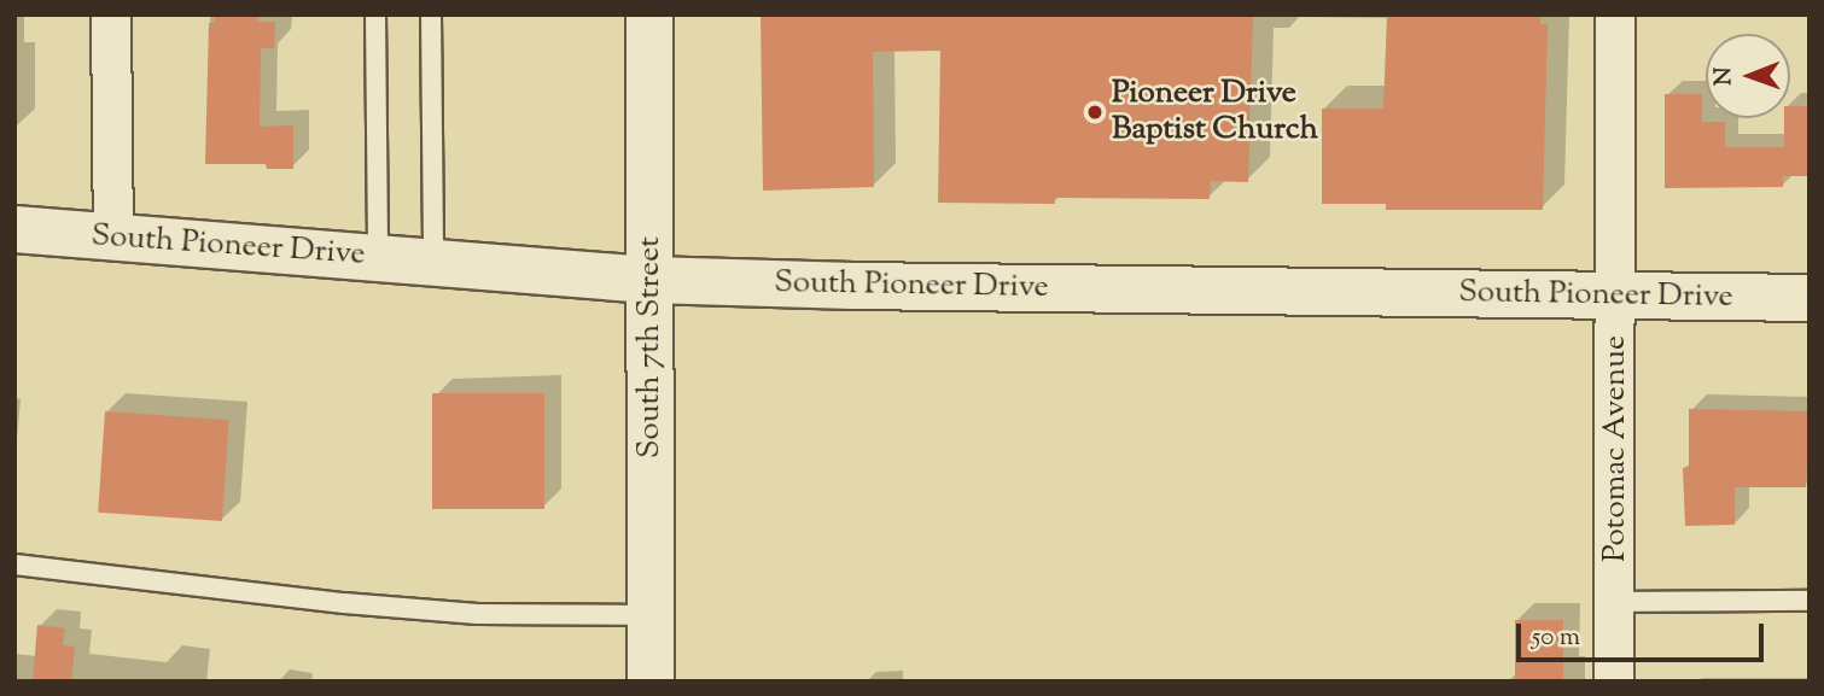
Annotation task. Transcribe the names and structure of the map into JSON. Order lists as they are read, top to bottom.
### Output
{
  "streets": {
    "street": ["South Pioneer Drive", "South 7th Street", "Potomac Avenue"]
  },
  "crossings": [
    ["South Pioneer Drive", "South 7th Street"],
    ["South Pioneer Drive", "Potomac Avenue"]
  ],
  "places": ["Pioneer Drive Baptist Church"],
  "scale_bar": "50 m",
  "north": "left"
}
